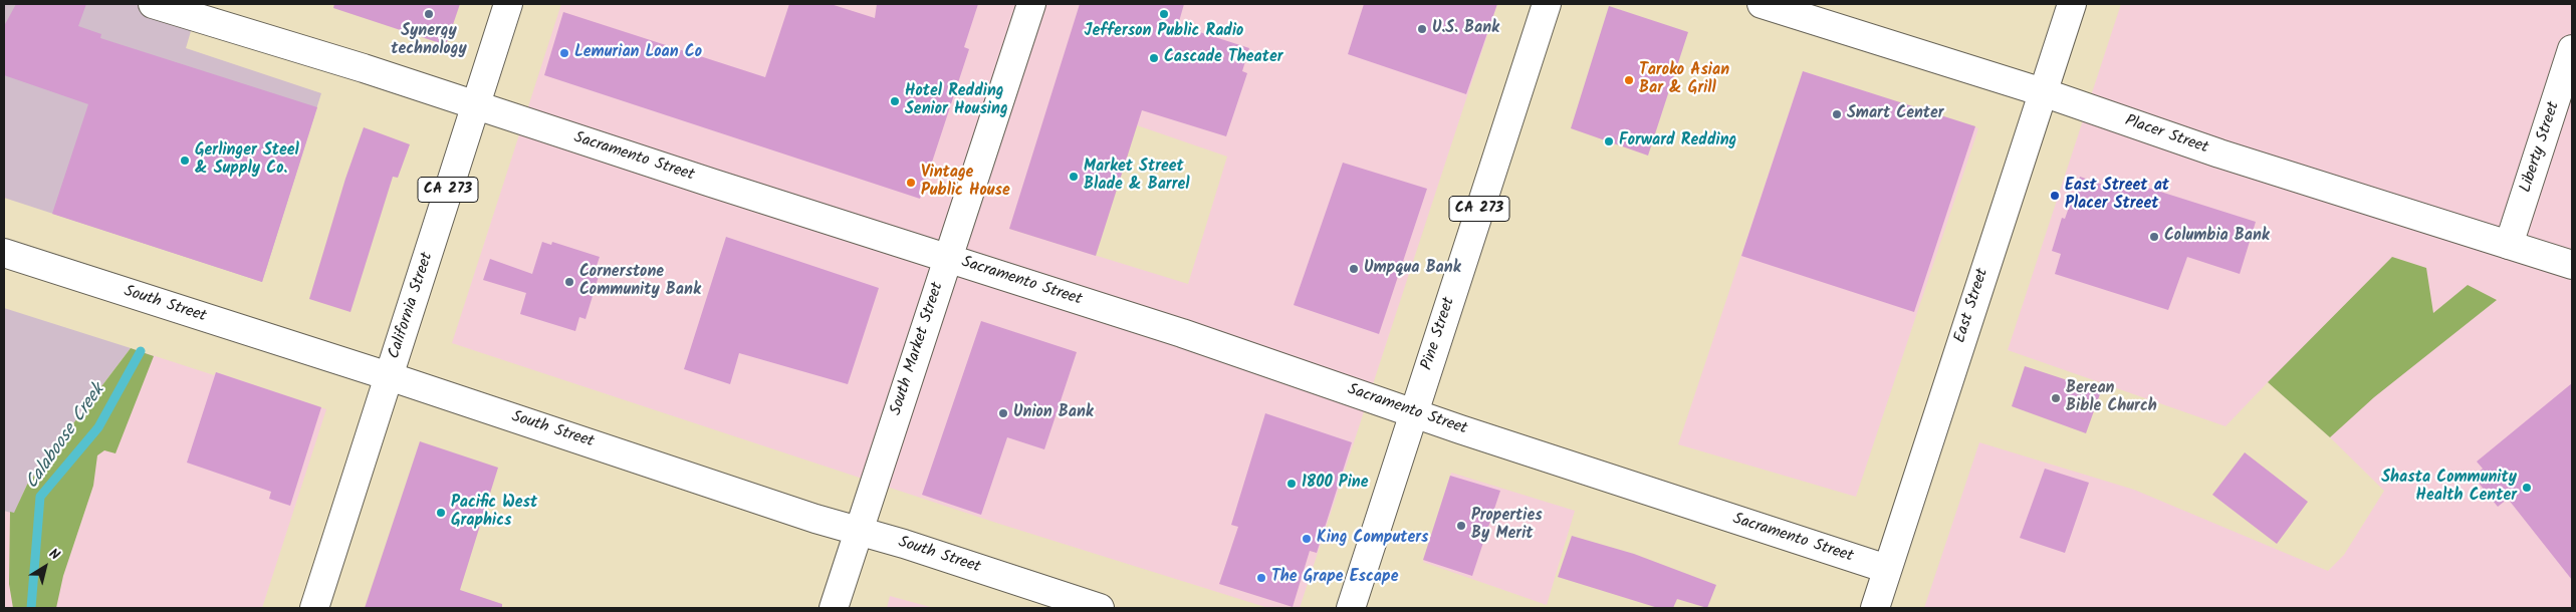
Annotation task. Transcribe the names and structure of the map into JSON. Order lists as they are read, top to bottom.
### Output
{
  "streets": {
    "street": [
      "Placer Street",
      "Liberty Street",
      "Sacramento Street",
      "CA 273",
      "South Street",
      "California Street",
      "East Street",
      "Pine Street",
      "South Market Street"
    ]
  },
  "crossings": [
    ["Placer Street", "Liberty Street"],
    ["Placer Street", "East Street"],
    ["Sacramento Street", "California Street"],
    ["Sacramento Street", "East Street"],
    ["Sacramento Street", "Pine Street"],
    ["Sacramento Street", "South Market Street"],
    ["South Street", "California Street"],
    ["South Street", "South Market Street"]
  ],
  "water": ["Calaboose Creek"],
  "places": [
    "Synergy technology",
    "Jefferson Public Radio",
    "U.S. Bank",
    "Lemurian Loan Co",
    "Cascade Theater",
    "Taroko Asian Bar & Grill",
    "Hotel Redding Senior Housing",
    "Smart Center",
    "Forward Redding",
    "Gerlinger Steel & Supply Co.",
    "Market Street Blade & Barrel",
    "Vintage Public House",
    "East Street at Placer Street",
    "Columbia Bank",
    "Umpqua Bank",
    "Cornerstone Community Bank",
    "Berean Bible Church",
    "Union Bank",
    "1800 Pine",
    "Shasta Community Health Center",
    "Pacific West Graphics",
    "Properties By Merit",
    "King Computers",
    "The Grape Escape"
  ],
  "north": "top right"
}
